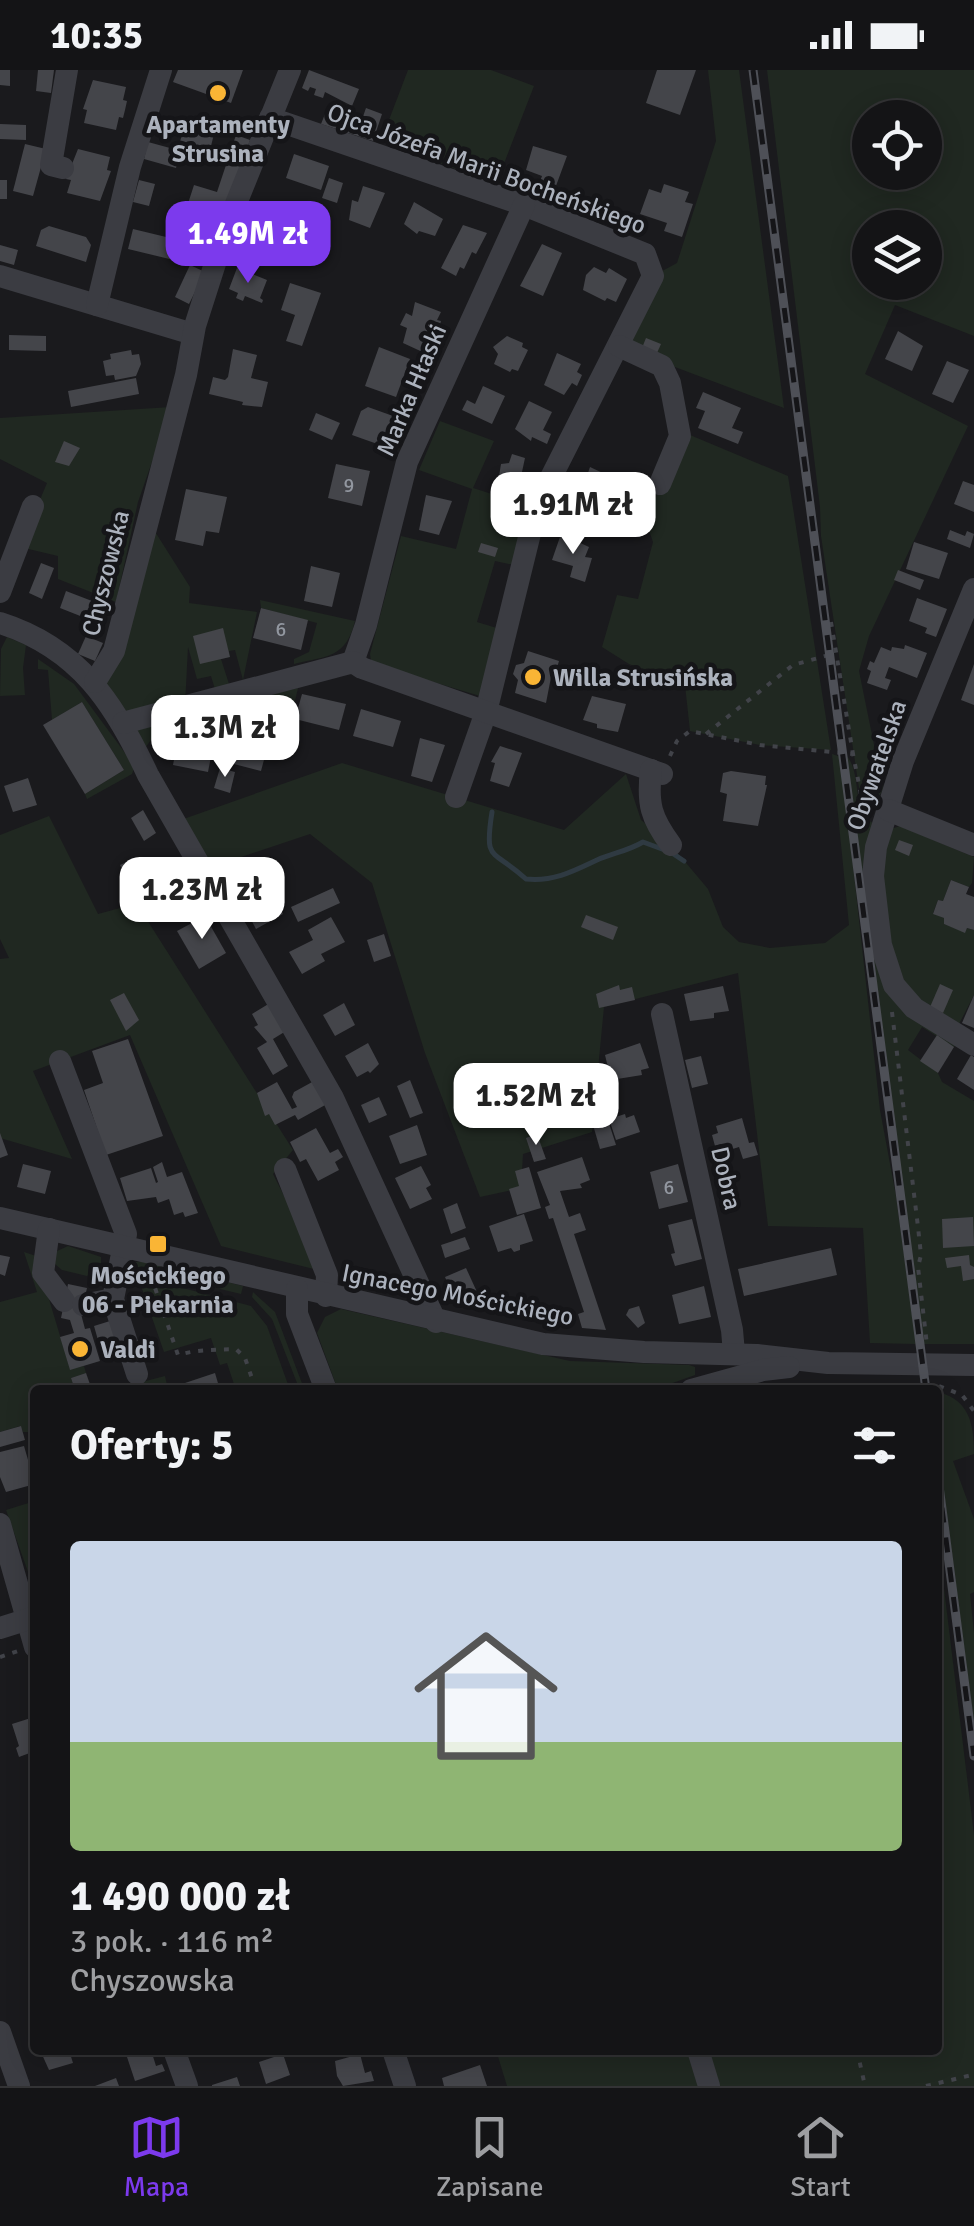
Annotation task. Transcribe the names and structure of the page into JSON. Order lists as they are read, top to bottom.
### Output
{
  "streets": {
    "street": [
      "Ojca Józefa Marii Bocheńskiego",
      "Marka Hłaski",
      "Chyszowska",
      "Obywatelska",
      "Dobra",
      "Ignacego Mościckiego"
    ]
  },
  "crossings": [
    ["Ojca Józefa Marii Bocheńskiego", "Marka Hłaski"],
    ["Ojca Józefa Marii Bocheńskiego", "Chyszowska"],
    ["Dobra", "Ignacego Mościckiego"]
  ],
  "places": {
    "other": ["Apartamenty Strusina", "Willa Strusińska", "Valdi"],
    "transit": ["Mościckiego 06 - Piekarnia"]
  },
  "house_numbers": ["9", "6", "6"],
  "page": {
    "status": "10:35",
    "price": [
      "1.49M zł",
      "1.91M zł",
      "1.3M zł",
      "1.23M zł",
      "1.52M zł"
    ],
    "heading": "Oferty: 5",
    "list": [
      {
        "name": "1 490 000 zł",
        "note": "3 pok. · 116 m² · Chyszowska"
      }
    ],
    "tabs": ["Mapa", "Zapisane", "Start"]
  }
}
